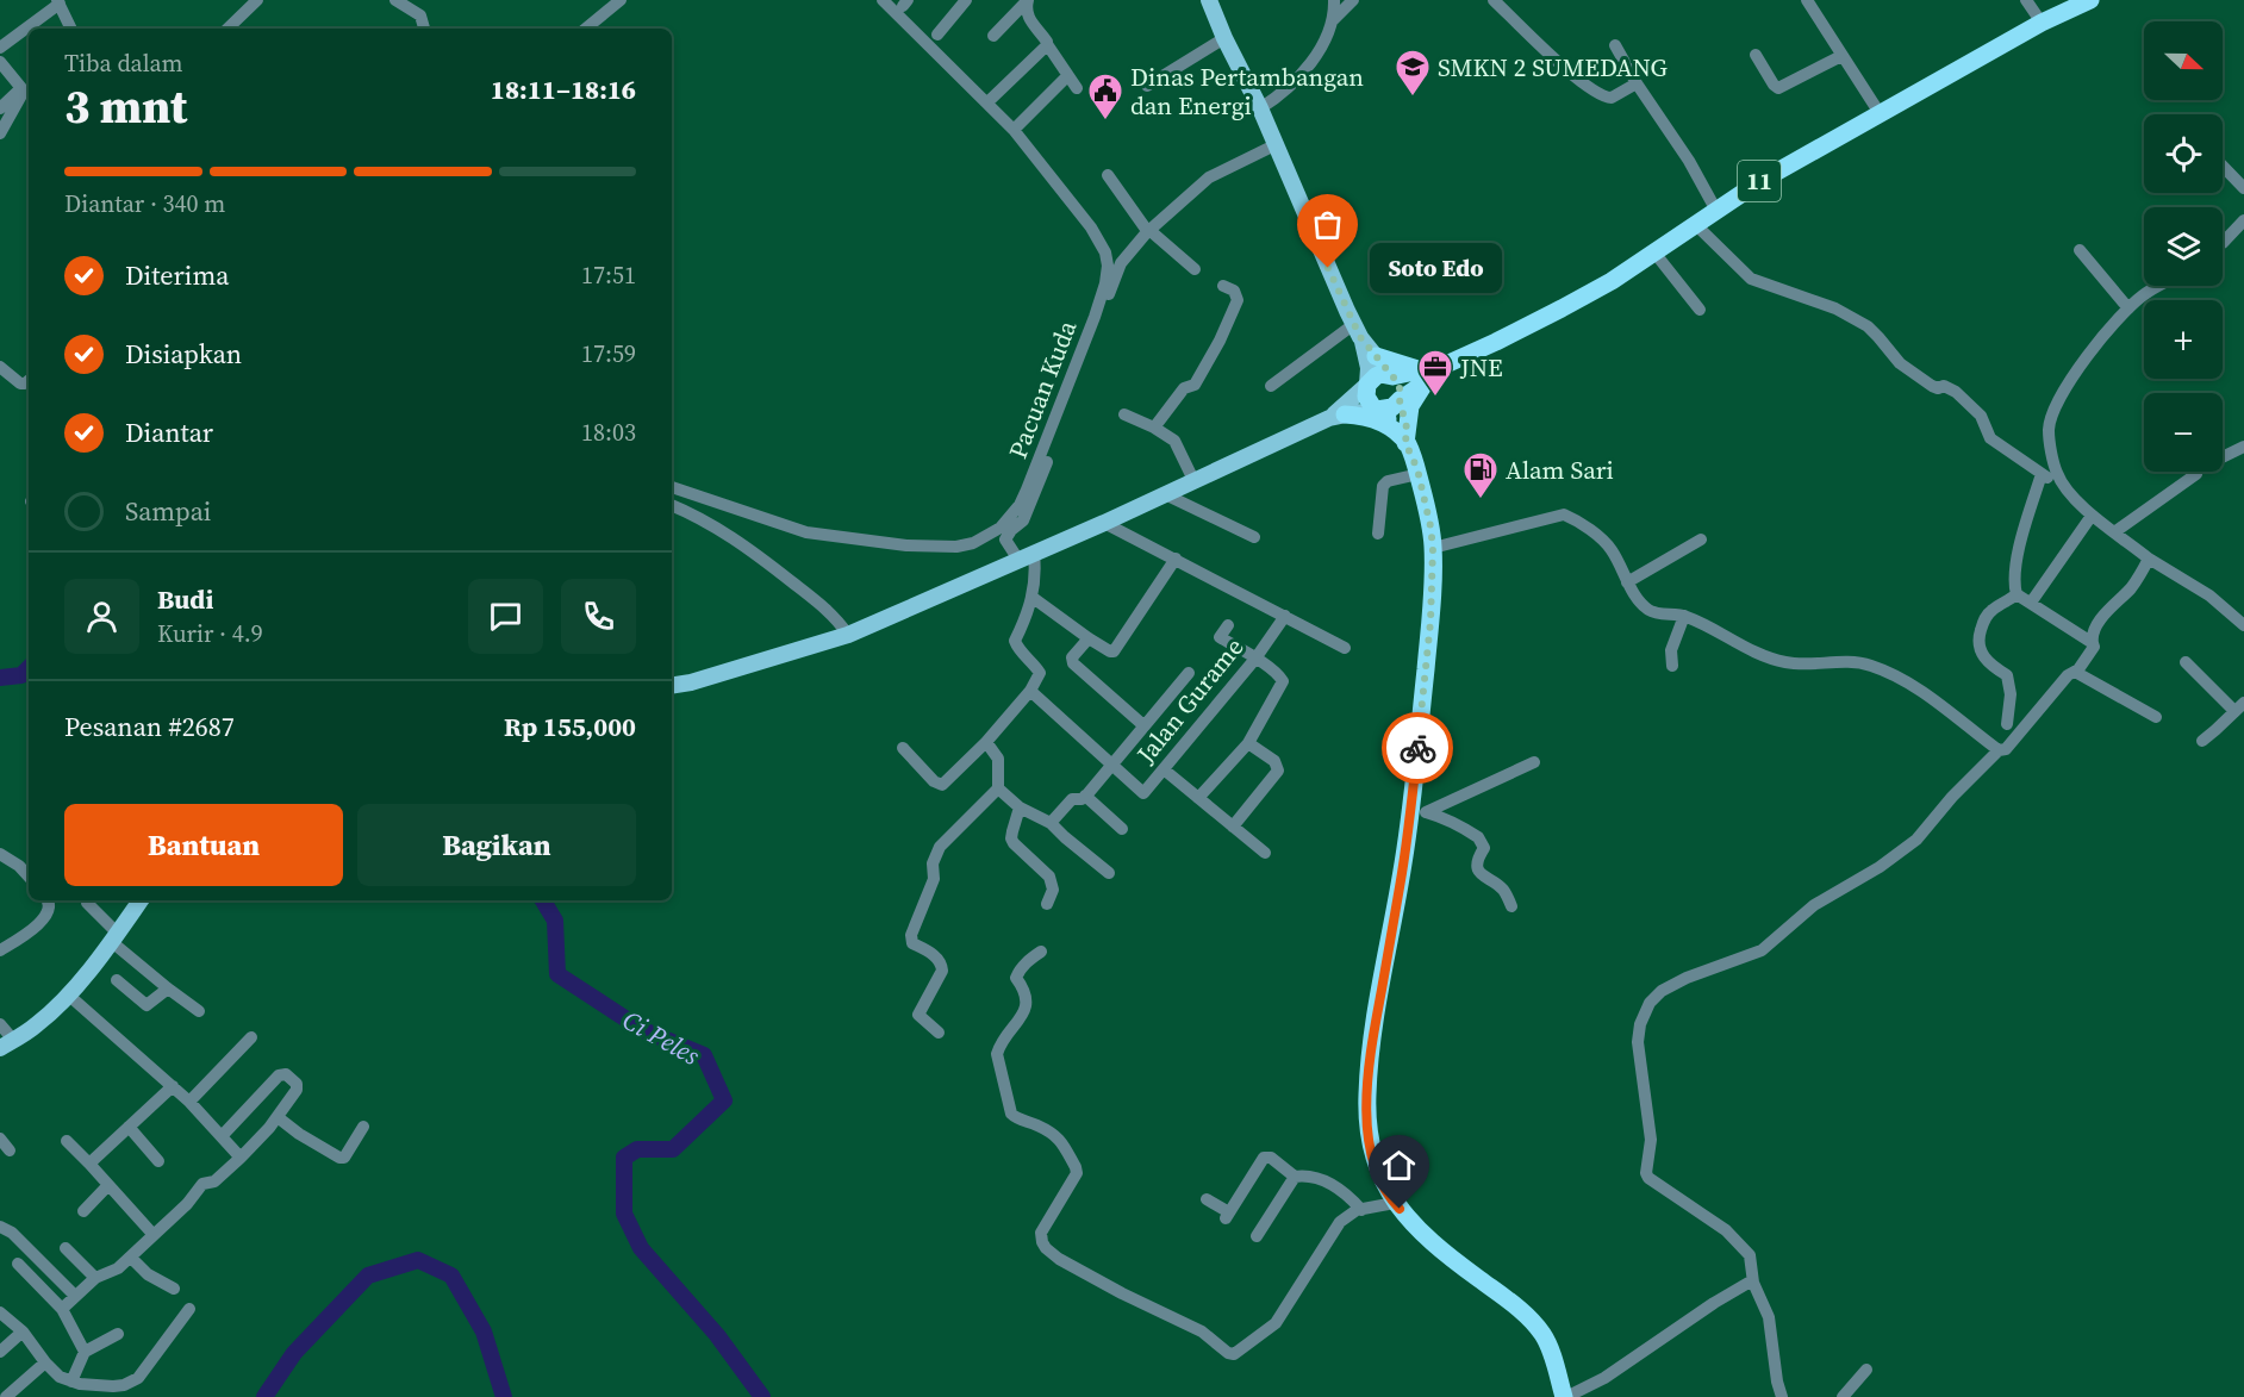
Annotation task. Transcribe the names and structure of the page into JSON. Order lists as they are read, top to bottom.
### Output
{
  "streets": {
    "highway": ["11"],
    "street": ["Pacuan Kuda", "Jalan Gurame"]
  },
  "water": ["Ci Peles"],
  "places": {
    "school or university": ["SMKN 2 SUMEDANG"],
    "public building": ["Dinas Pertambangan dan Energi"],
    "other": ["Soto Edo"],
    "office": ["JNE"],
    "fuel station": ["Alam Sari"]
  },
  "north": "right",
  "page": {
    "map_buttons": ["+", "−"],
    "heading": ["3 mnt", "Tiba dalam", "18:11–18:16"],
    "panel": [
      "Budi",
      "Kurir · 4.9",
      "Pesanan #2687",
      "Rp 155,000"
    ],
    "bar": "Diantar · 340 m",
    "list": [
      ["Diterima", "17:51"],
      ["Disiapkan", "17:59"],
      ["Diantar", "18:03"],
      "Sampai"
    ],
    "bubble": "Soto Edo",
    "buttons": ["Bantuan", "Bagikan"]
  }
}
